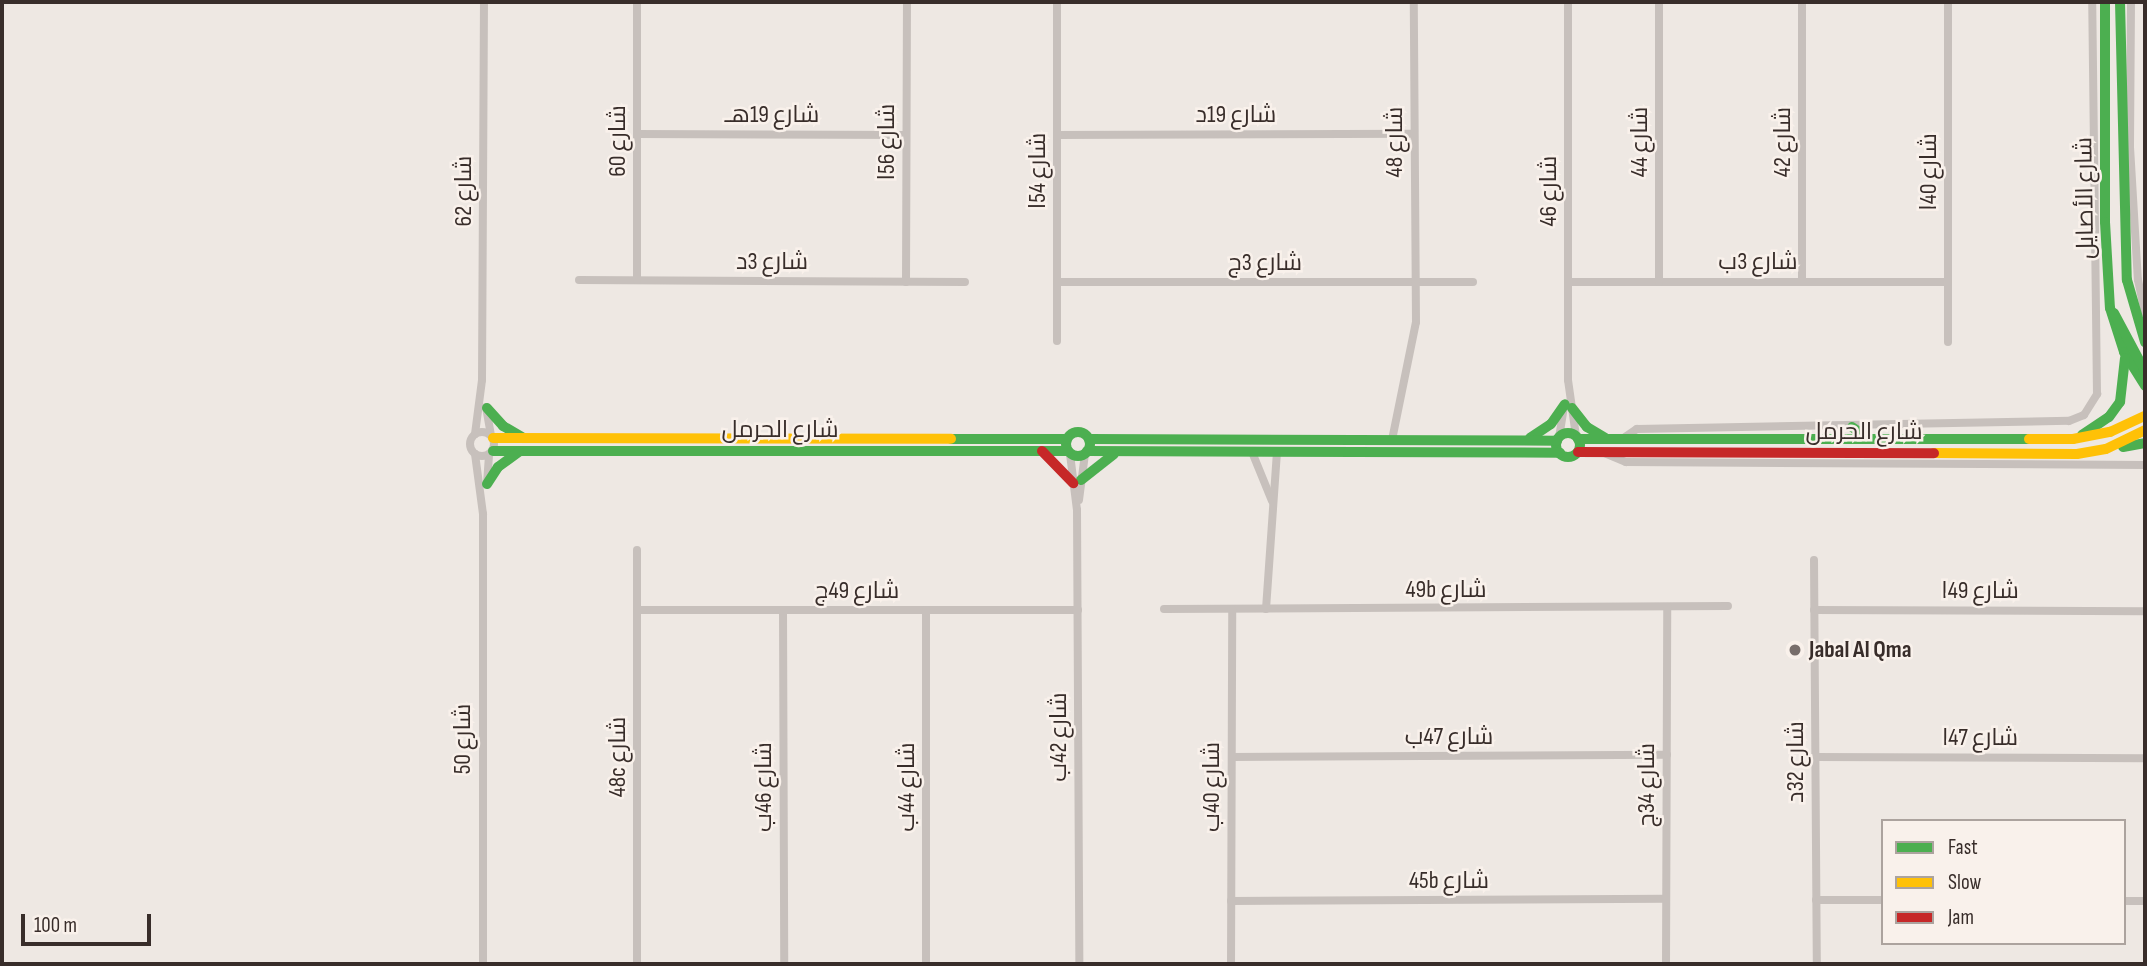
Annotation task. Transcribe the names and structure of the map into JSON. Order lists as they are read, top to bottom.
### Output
{
  "streets": {
    "street": [
      "شارع 19هـ",
      "شارع 19د",
      "شارع 60",
      "شارع 56ا",
      "شارع 48",
      "شارع 44",
      "شارع 42",
      "شارع 54ا",
      "شارع 40ا",
      "شارع 62",
      "شارع 46",
      "شارع الأصايل",
      "شارع 3د",
      "شارع 3ب",
      "شارع 3ج",
      "شارع الحرمل",
      "49b شارع",
      "شارع 49ج",
      "شارع 49ا",
      "شارع 42ب",
      "شارع 47ب",
      "شارع 47ا",
      "شارع 50",
      "48c شارع",
      "شارع 32د",
      "شارع 34ج",
      "شارع 46ب",
      "شارع 44ب",
      "شارع 40ب",
      "45b شارع"
    ]
  },
  "crossings": [
    ["شارع 19هـ", "شارع 60"],
    ["شارع 19هـ", "شارع 56ا"],
    ["شارع 19د", "شارع 48"],
    ["شارع 19د", "شارع 54ا"],
    ["شارع 60", "شارع 3د"],
    ["شارع 56ا", "شارع 3د"],
    ["شارع 48", "شارع 3ج"],
    ["شارع 44", "شارع 3ب"],
    ["شارع 42", "شارع 3ب"],
    ["شارع 54ا", "شارع 3ج"],
    ["شارع 40ا", "شارع 3ب"],
    ["شارع 62", "شارع الحرمل"],
    ["شارع 62", "شارع 50"],
    ["شارع 46", "شارع 3ب"],
    ["شارع 46", "شارع الحرمل"],
    ["شارع الحرمل", "شارع 42ب"],
    ["شارع الحرمل", "شارع 50"],
    ["49b شارع", "شارع 34ج"],
    ["49b شارع", "شارع 40ب"],
    ["شارع 49ج", "شارع 42ب"],
    ["شارع 49ج", "48c شارع"],
    ["شارع 49ج", "شارع 46ب"],
    ["شارع 49ج", "شارع 44ب"],
    ["شارع 49ا", "شارع 32د"],
    ["شارع 47ب", "شارع 34ج"],
    ["شارع 47ب", "شارع 40ب"],
    ["شارع 47ا", "شارع 32د"],
    ["شارع 34ج", "45b شارع"],
    ["شارع 40ب", "45b شارع"]
  ],
  "places": ["Jabal Al Qma"],
  "legend": ["Fast", "Slow", "Jam"],
  "scale_bar": "100 m"
}
